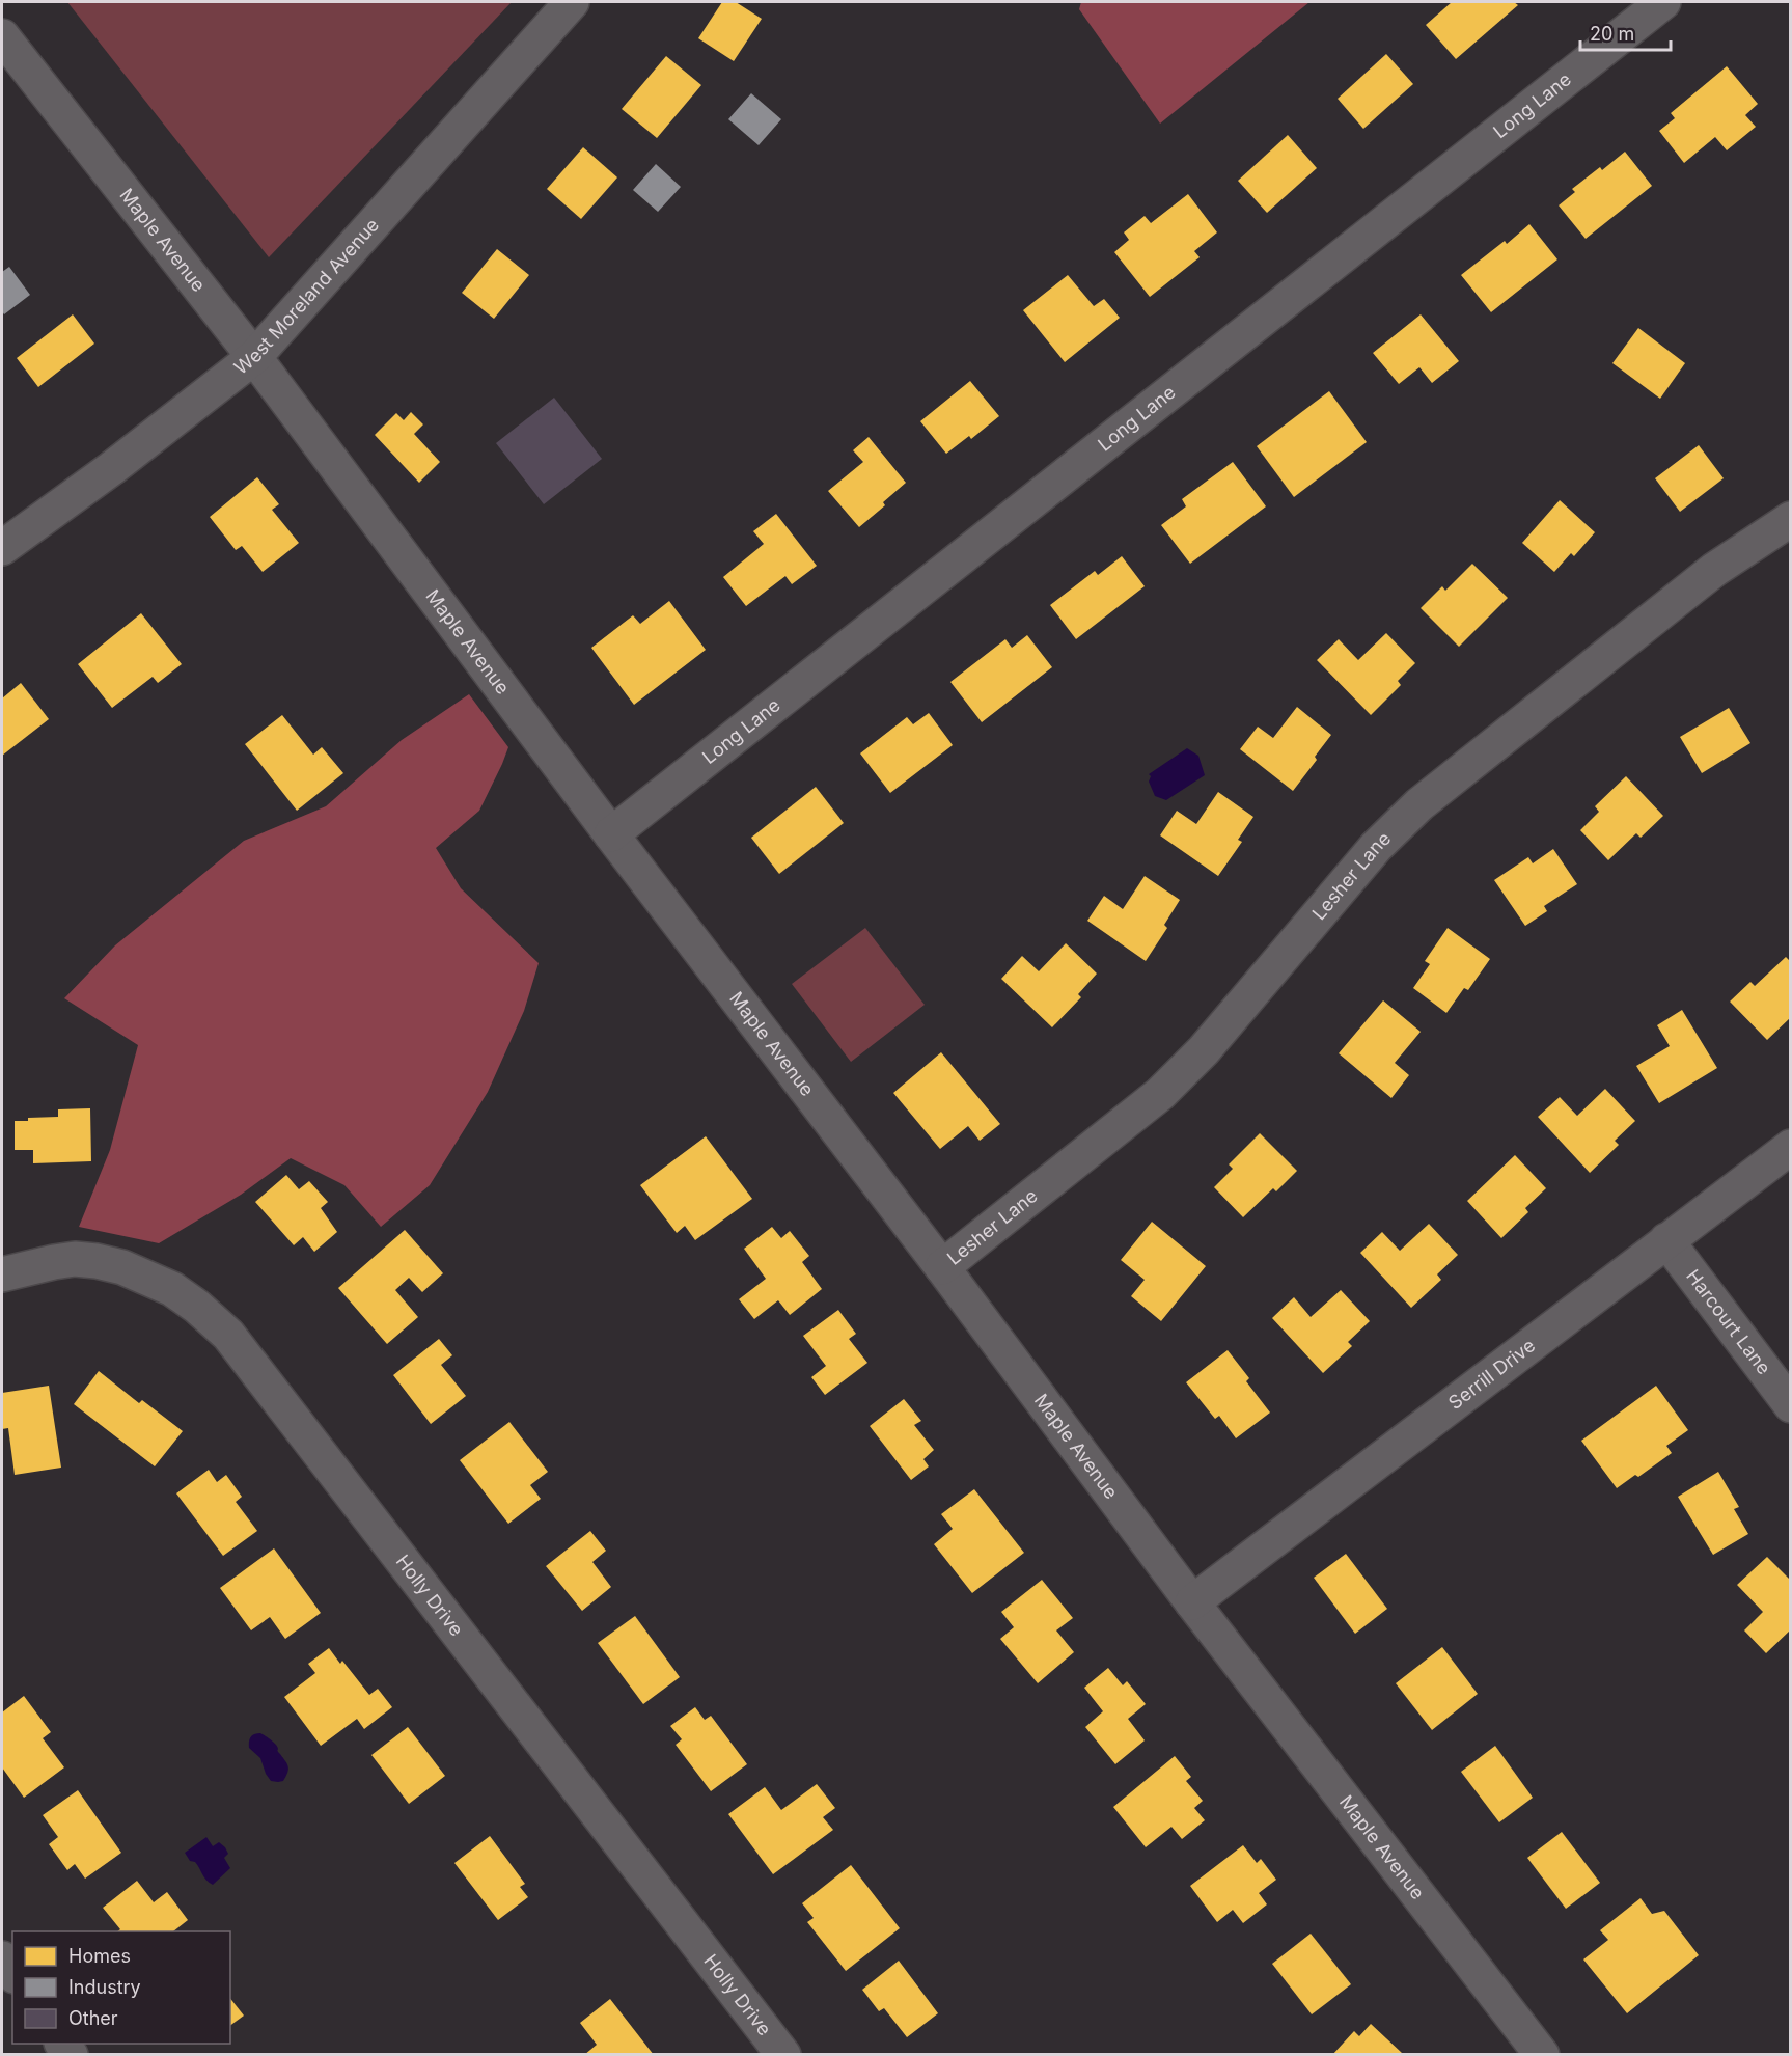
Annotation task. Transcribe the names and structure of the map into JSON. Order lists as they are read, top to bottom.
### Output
{
  "streets": {
    "street": [
      "Long Lane",
      "Maple Avenue",
      "West Moreland Avenue",
      "Lesher Lane",
      "Harcourt Lane",
      "Serrill Drive",
      "Holly Drive"
    ]
  },
  "crossings": [
    ["Long Lane", "Maple Avenue"],
    ["Maple Avenue", "West Moreland Avenue"],
    ["Maple Avenue", "Lesher Lane"],
    ["Maple Avenue", "Serrill Drive"],
    ["Harcourt Lane", "Serrill Drive"]
  ],
  "legend": ["Homes", "Industry", "Other"],
  "scale_bar": "20 m"
}
